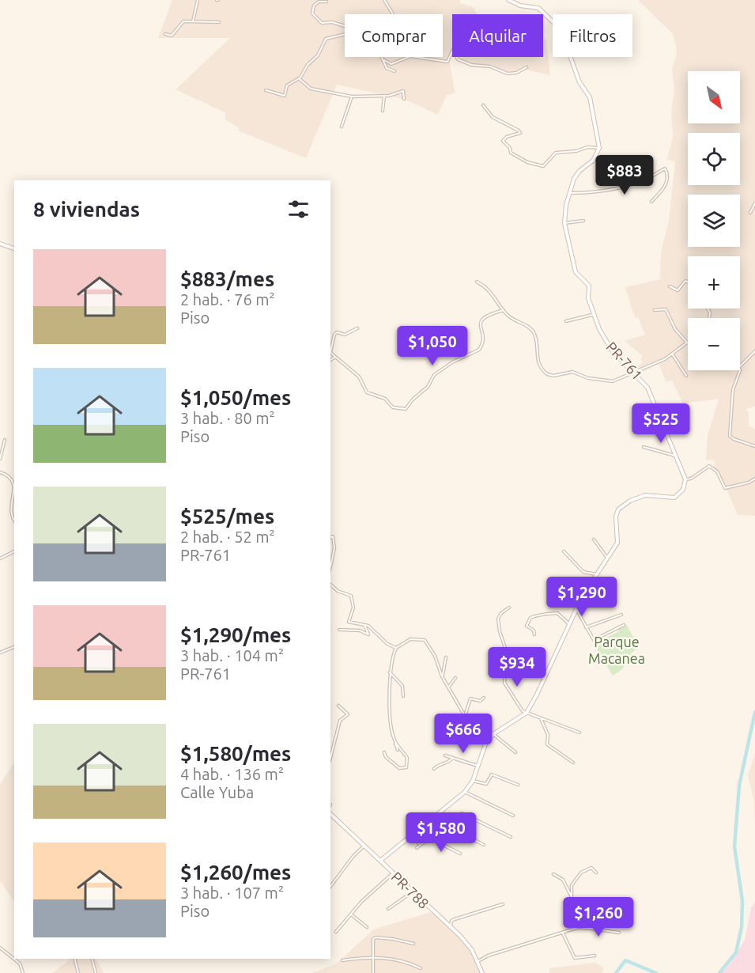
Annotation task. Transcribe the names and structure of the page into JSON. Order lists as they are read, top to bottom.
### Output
{
  "streets": {
    "street": ["PR-761", "PR-788"]
  },
  "parks": ["Parque Macanea"],
  "north": "bottom right",
  "page": {
    "chip": ["Comprar", "Alquilar", "Filtros"],
    "map_buttons": ["+", "−"],
    "price": [
      "$883",
      "$1,050",
      "$525",
      "$1,290",
      "$934",
      "$666",
      "$1,580",
      "$1,260"
    ],
    "heading": "8 viviendas",
    "list": [
      {
        "name": "$883/mes",
        "note": "2 hab. · 76 m² · Piso"
      },
      {
        "name": "$1,050/mes",
        "note": "3 hab. · 80 m² · Piso"
      },
      {
        "name": "$525/mes",
        "note": "2 hab. · 52 m² · PR-761"
      },
      {
        "name": "$1,290/mes",
        "note": "3 hab. · 104 m² · PR-761"
      },
      {
        "name": "$1,580/mes",
        "note": "4 hab. · 136 m² · Calle Yuba"
      },
      {
        "name": "$1,260/mes",
        "note": "3 hab. · 107 m² · Piso"
      }
    ]
  }
}
